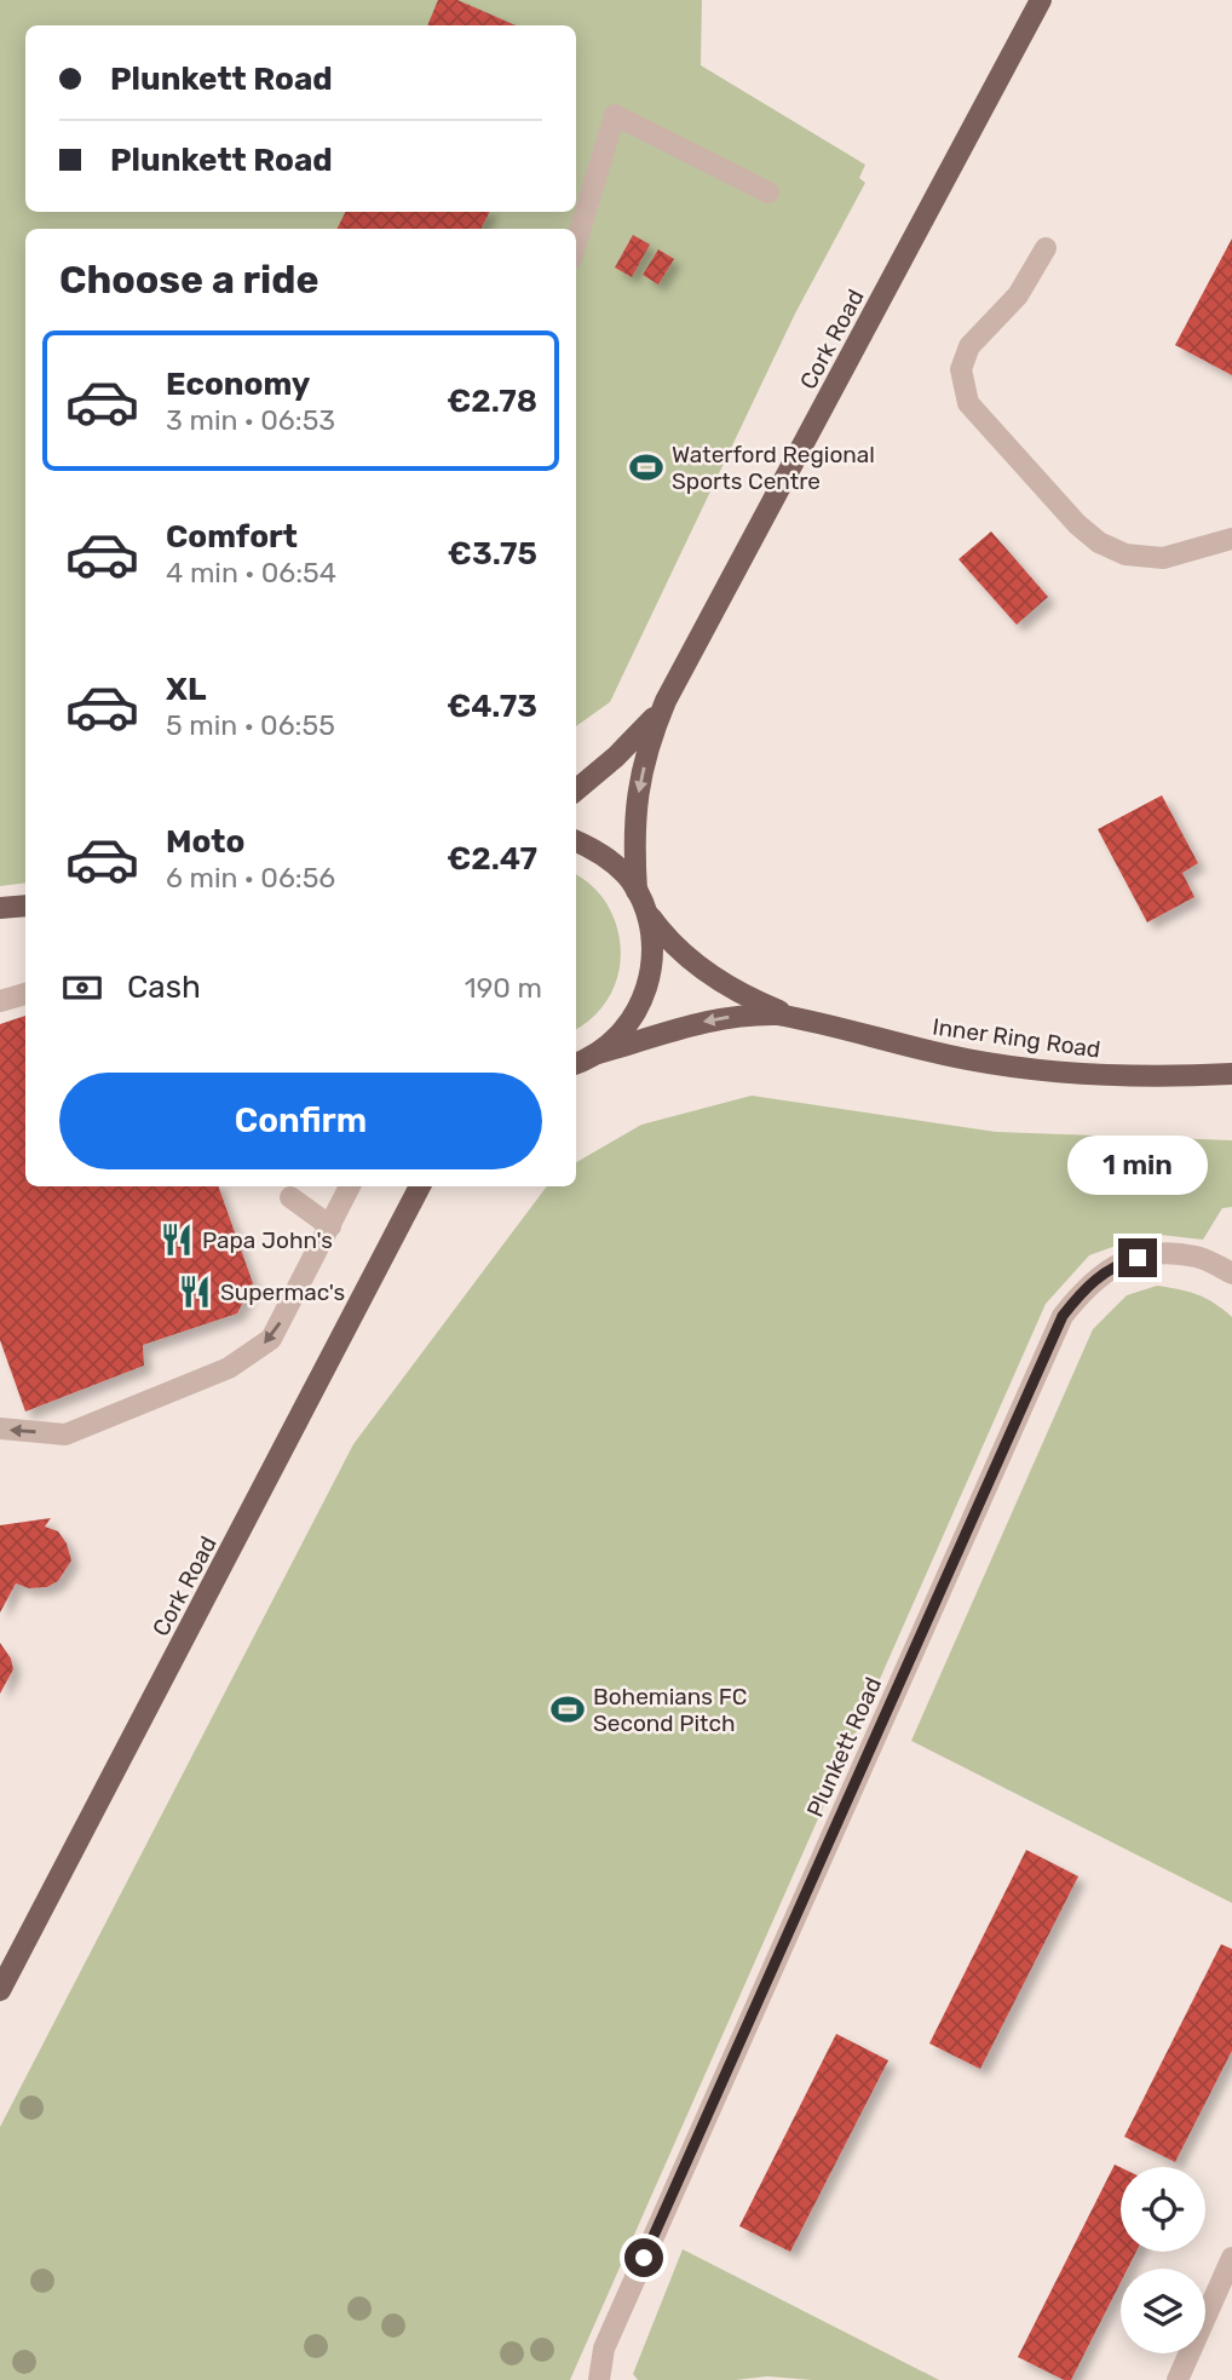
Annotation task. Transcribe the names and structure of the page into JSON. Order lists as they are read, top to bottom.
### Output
{
  "streets": {
    "main road": ["Cork Road", "Inner Ring Road"],
    "street": ["Plunkett Road"]
  },
  "places": {
    "sports": ["Waterford Regional Sports Centre", "Bohemians FC Second Pitch"],
    "restaurant": ["Papa John's", "Supermac's"]
  },
  "page": {
    "banner": ["Plunkett Road", "Plunkett Road"],
    "heading": "Choose a ride",
    "list": [
      {
        "name": "Economy",
        "note": "3 min · 06:53",
        "value": "€2.78"
      },
      {
        "name": "Comfort",
        "note": "4 min · 06:54",
        "value": "€3.75"
      },
      {
        "name": "XL",
        "note": "5 min · 06:55",
        "value": "€4.73"
      },
      {
        "name": "Moto",
        "note": "6 min · 06:56",
        "value": "€2.47"
      }
    ],
    "pay": ["Cash", "190 m"],
    "buttons": "Confirm",
    "bubble": "1 min"
  }
}
